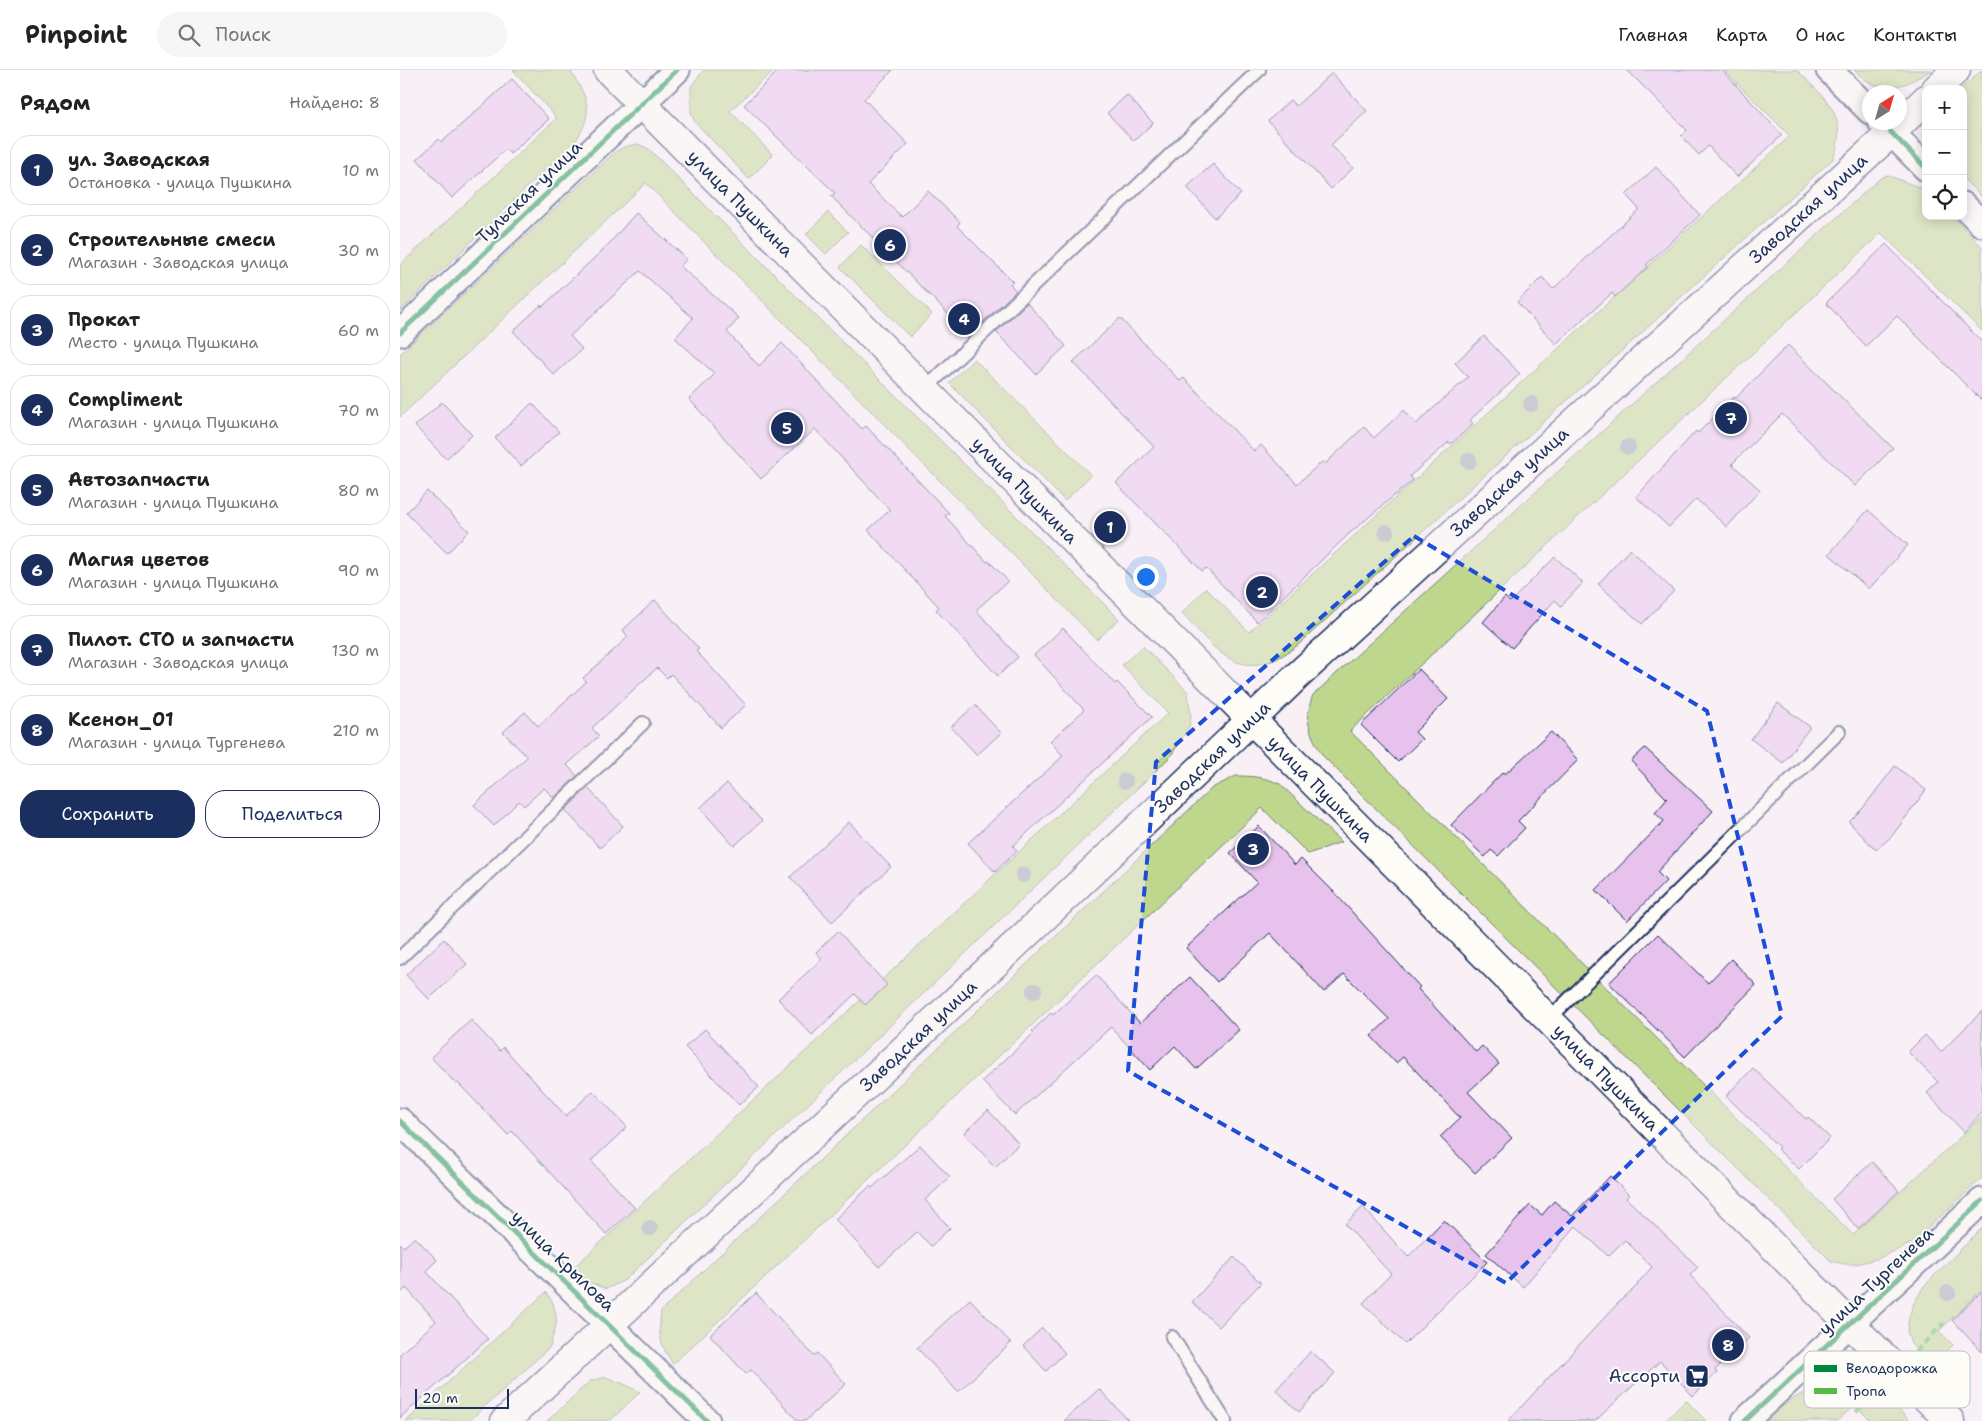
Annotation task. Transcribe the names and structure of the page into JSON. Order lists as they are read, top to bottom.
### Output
{
  "streets": {
    "main road": ["улица Пушкина", "Заводская улица"],
    "street": ["Тульская улица", "улица Крылова", "улица Тургенева"]
  },
  "crossings": [
    ["Тульская улица", "улица Пушкина"],
    ["улица Пушкина", "Заводская улица"],
    ["улица Пушкина", "улица Тургенева"],
    ["Заводская улица", "улица Крылова"]
  ],
  "places": {
    "supermarket": ["Ассорти"]
  },
  "legend": ["Велодорожка", "Тропа"],
  "scale_bar": "20 m",
  "north": "top right",
  "page": {
    "header": "Pinpoint",
    "search": "Поиск",
    "nav": [
      "Главная",
      "Карта",
      "О нас",
      "Контакты"
    ],
    "heading": ["Рядом", "Найдено: 8"],
    "map_buttons": ["+", "−"],
    "list": [
      {
        "mark": "1",
        "name": "ул. Заводская",
        "note": "Остановка · улица Пушкина",
        "value": "10 m"
      },
      {
        "mark": "2",
        "name": "Строительные смеси",
        "note": "Магазин · Заводская улица",
        "value": "30 m"
      },
      {
        "mark": "3",
        "name": "Прокат",
        "note": "Место · улица Пушкина",
        "value": "60 m"
      },
      {
        "mark": "4",
        "name": "Compliment",
        "note": "Магазин · улица Пушкина",
        "value": "70 m"
      },
      {
        "mark": "5",
        "name": "Автозапчасти",
        "note": "Магазин · улица Пушкина",
        "value": "80 m"
      },
      {
        "mark": "6",
        "name": "Магия цветов",
        "note": "Магазин · улица Пушкина",
        "value": "90 m"
      },
      {
        "mark": "7",
        "name": "Пилот. СТО и запчасти",
        "note": "Магазин · Заводская улица",
        "value": "130 m"
      },
      {
        "mark": "8",
        "name": "Ксенон_01",
        "note": "Магазин · улица Тургенева",
        "value": "210 m"
      }
    ],
    "pins": [
      "6",
      "4",
      "7",
      "5",
      "1",
      "2",
      "3",
      "8"
    ],
    "buttons": ["Сохранить", "Поделиться"],
    "scale": "20 m"
  }
}
